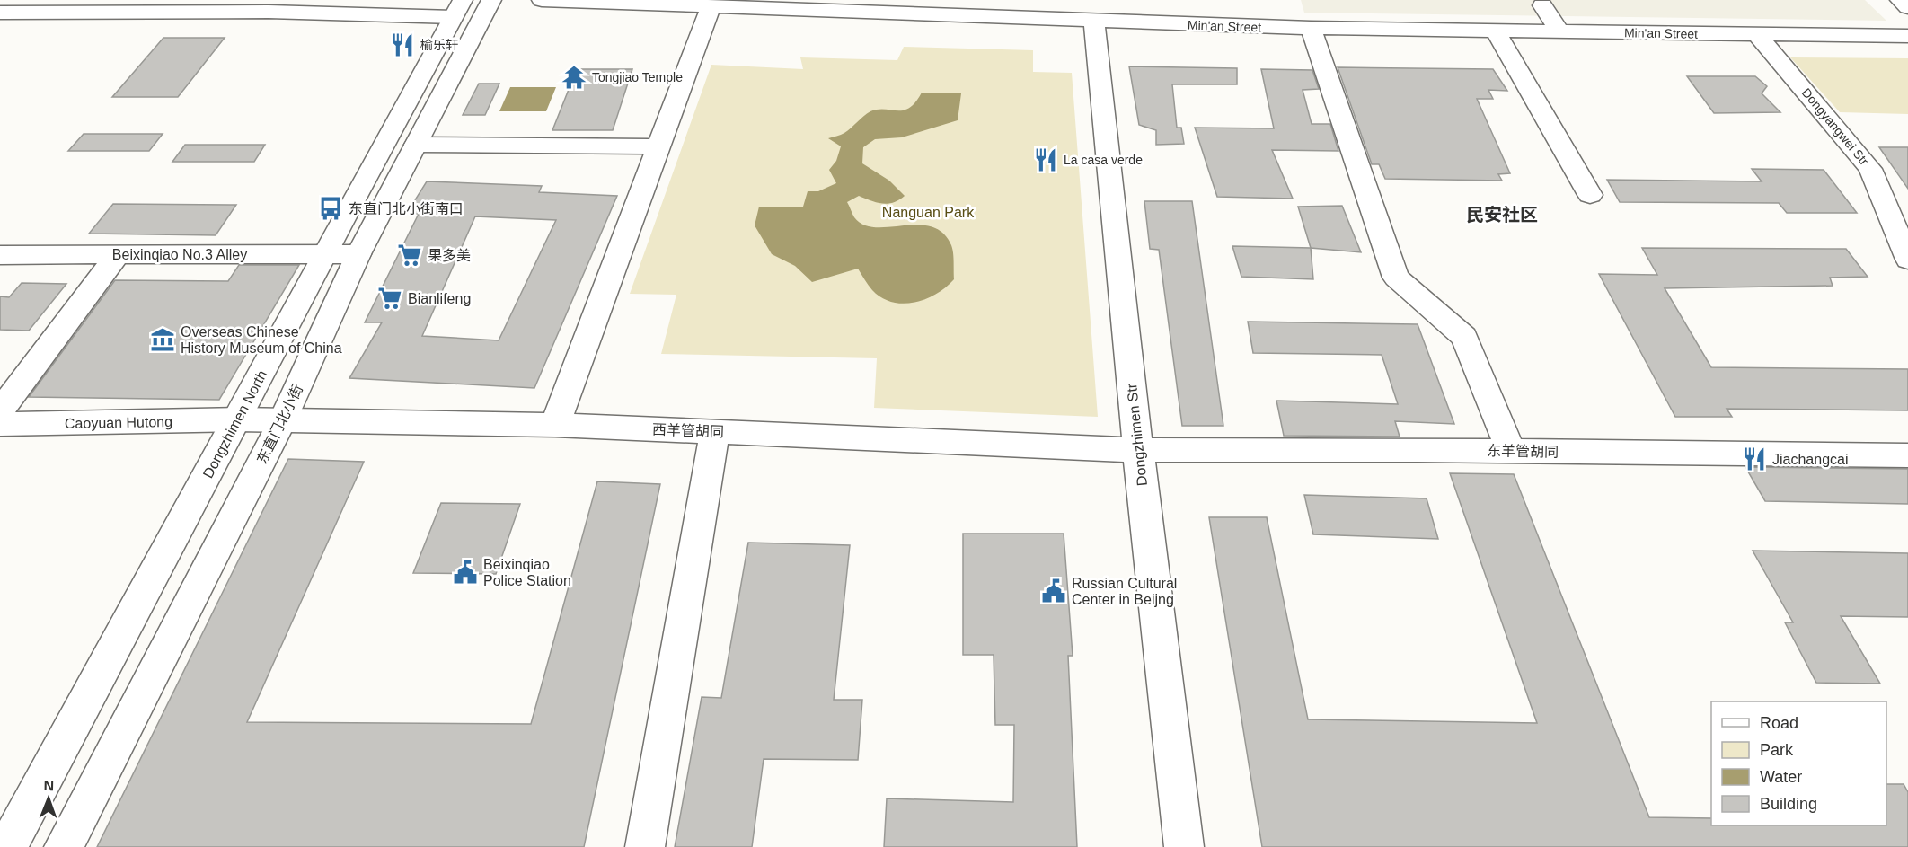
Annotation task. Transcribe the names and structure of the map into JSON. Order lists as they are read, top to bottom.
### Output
{
  "streets": {
    "street": [
      "Min'an Street",
      "Dongyangwei Str",
      "Beixinqiao No.3 Alley",
      "Caoyuan Hutong",
      "Dongzhimen North",
      "东直门北小街",
      "西羊管胡同",
      "Dongzhimen Str",
      "东羊管胡同"
    ]
  },
  "crossings": [
    ["Min'an Street", "Dongyangwei Str"],
    ["Min'an Street", "Dongzhimen Str"],
    ["Beixinqiao No.3 Alley", "Dongzhimen North"],
    ["Beixinqiao No.3 Alley", "东直门北小街"],
    ["Caoyuan Hutong", "Dongzhimen North"],
    ["Caoyuan Hutong", "西羊管胡同"],
    ["Dongzhimen North", "西羊管胡同"],
    ["东直门北小街", "西羊管胡同"],
    ["西羊管胡同", "Dongzhimen Str"],
    ["西羊管胡同", "东羊管胡同"],
    ["Dongzhimen Str", "东羊管胡同"]
  ],
  "districts": ["民安社区"],
  "parks": ["Nanguan Park"],
  "places": {
    "restaurant": ["榆乐轩", "La casa verde", "Jiachangcai"],
    "temple": ["Tongjiao Temple"],
    "bus stop": ["东直门北小街南口"],
    "supermarket": ["果多美", "Bianlifeng"],
    "museum": ["Overseas Chinese History Museum of China"],
    "public building": ["Beixinqiao Police Station", "Russian Cultural Center in Beijng"]
  },
  "legend": [
    "Road",
    "Park",
    "Water",
    "Building"
  ],
  "north": "top"
}
